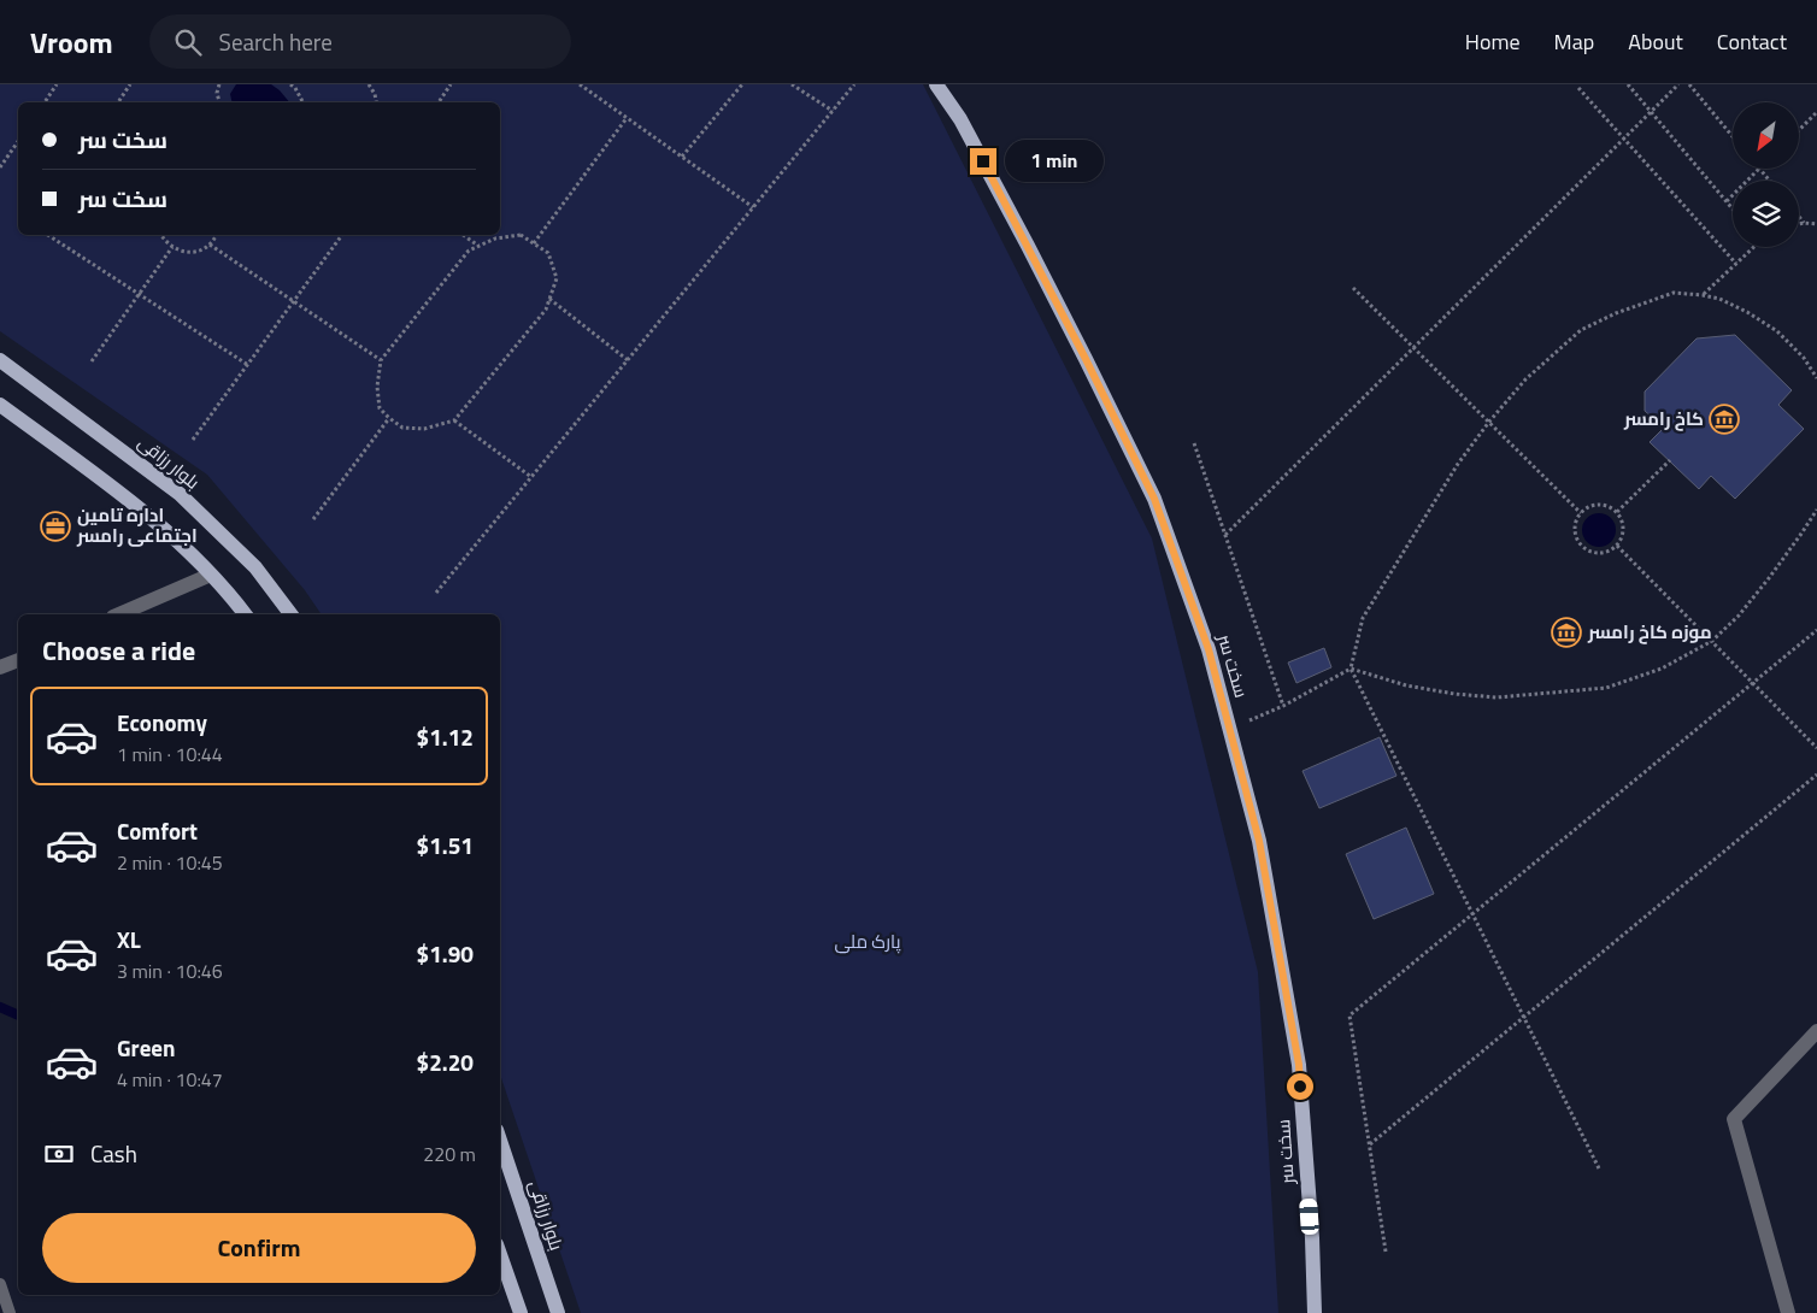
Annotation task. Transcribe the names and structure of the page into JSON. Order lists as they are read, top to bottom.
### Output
{
  "streets": {
    "main road": ["بلوار رزاقی", "سخت سر"]
  },
  "parks": ["پارک ملی"],
  "places": {
    "museum": ["کاخ رامسر", "موزه کاخ رامسر"],
    "office": ["اداره تامین اجتماعی رامسر"]
  },
  "north": "bottom left",
  "page": {
    "header": "Vroom",
    "search": "Search here",
    "nav": [
      "Home",
      "Map",
      "About",
      "Contact"
    ],
    "banner": ["سخت سر", "سخت سر"],
    "bubble": "1 min",
    "heading": "Choose a ride",
    "list": [
      {
        "name": "Economy",
        "note": "1 min · 10:44",
        "value": "$1.12"
      },
      {
        "name": "Comfort",
        "note": "2 min · 10:45",
        "value": "$1.51"
      },
      {
        "name": "XL",
        "note": "3 min · 10:46",
        "value": "$1.90"
      },
      {
        "name": "Green",
        "note": "4 min · 10:47",
        "value": "$2.20"
      }
    ],
    "pay": ["Cash", "220 m"],
    "buttons": "Confirm"
  }
}
